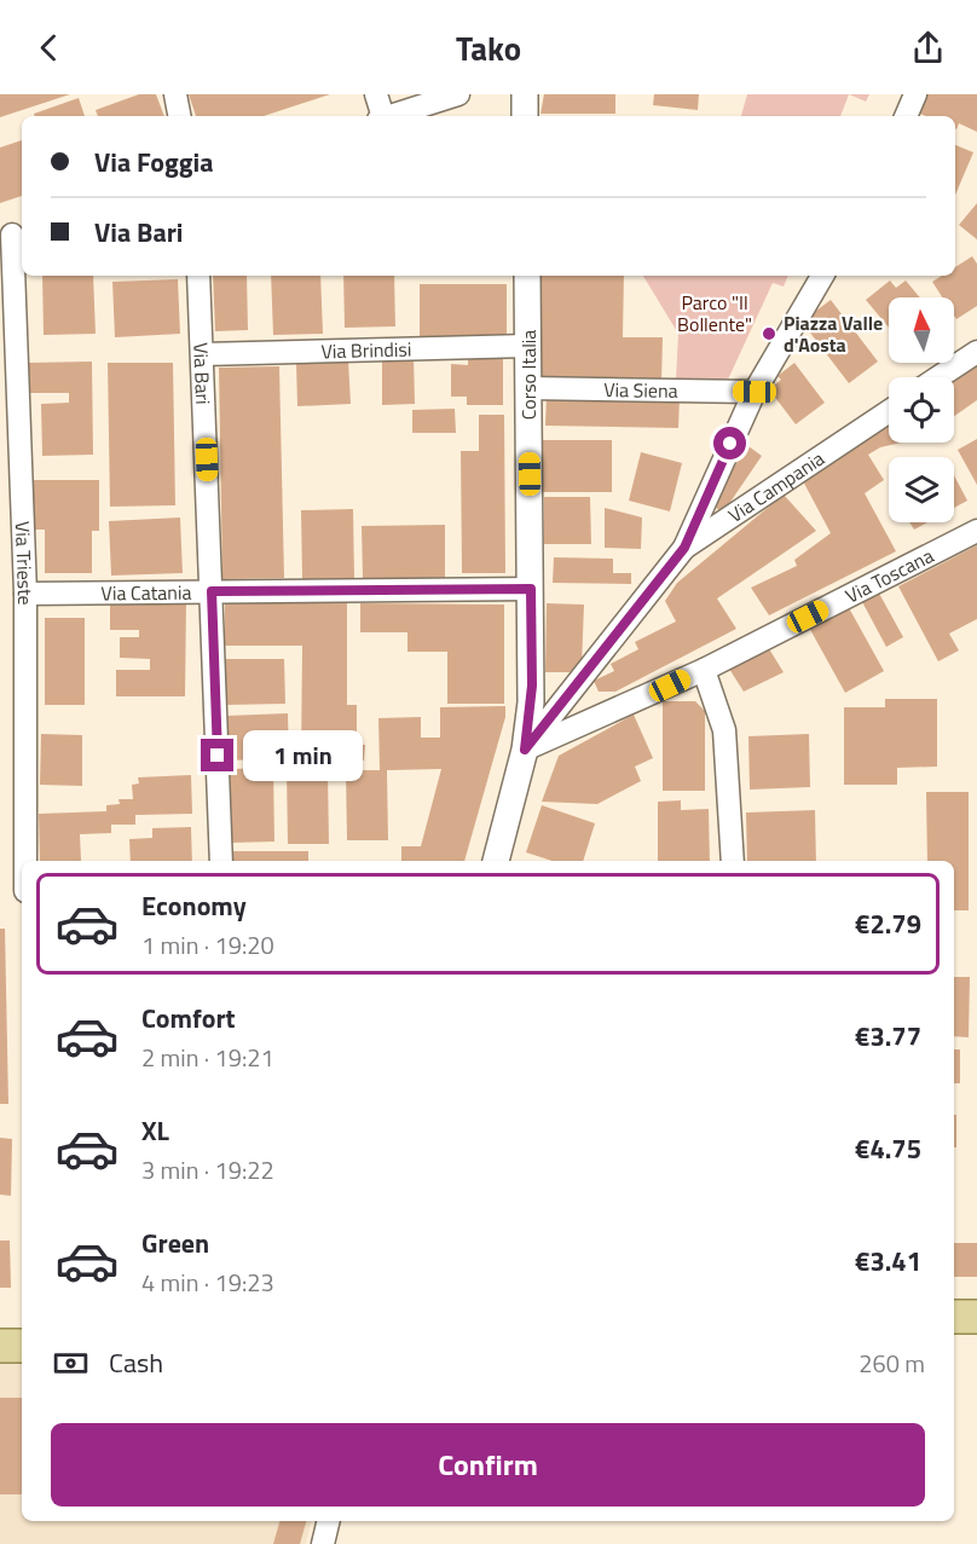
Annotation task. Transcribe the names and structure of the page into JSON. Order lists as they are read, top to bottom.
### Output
{
  "streets": {
    "street": [
      "Via Brindisi",
      "Via Bari",
      "Corso Italia",
      "Via Siena",
      "Via Campania",
      "Via Trieste",
      "Via Toscana",
      "Via Catania"
    ]
  },
  "crossings": [
    ["Via Brindisi", "Via Bari"],
    ["Via Brindisi", "Corso Italia"],
    ["Via Bari", "Via Catania"],
    ["Corso Italia", "Via Siena"],
    ["Corso Italia", "Via Campania"],
    ["Corso Italia", "Via Toscana"],
    ["Corso Italia", "Via Catania"],
    ["Via Campania", "Via Toscana"],
    ["Via Trieste", "Via Catania"]
  ],
  "parks": ["Parco \"Il Bollente\""],
  "places": ["Piazza Valle d'Aosta"],
  "north": "top",
  "page": {
    "header": "Tako",
    "banner": ["Via Foggia", "Via Bari"],
    "bubble": "1 min",
    "list": [
      {
        "name": "Economy",
        "note": "1 min · 19:20",
        "value": "€2.79"
      },
      {
        "name": "Comfort",
        "note": "2 min · 19:21",
        "value": "€3.77"
      },
      {
        "name": "XL",
        "note": "3 min · 19:22",
        "value": "€4.75"
      },
      {
        "name": "Green",
        "note": "4 min · 19:23",
        "value": "€3.41"
      }
    ],
    "pay": ["Cash", "260 m"],
    "buttons": "Confirm"
  }
}
